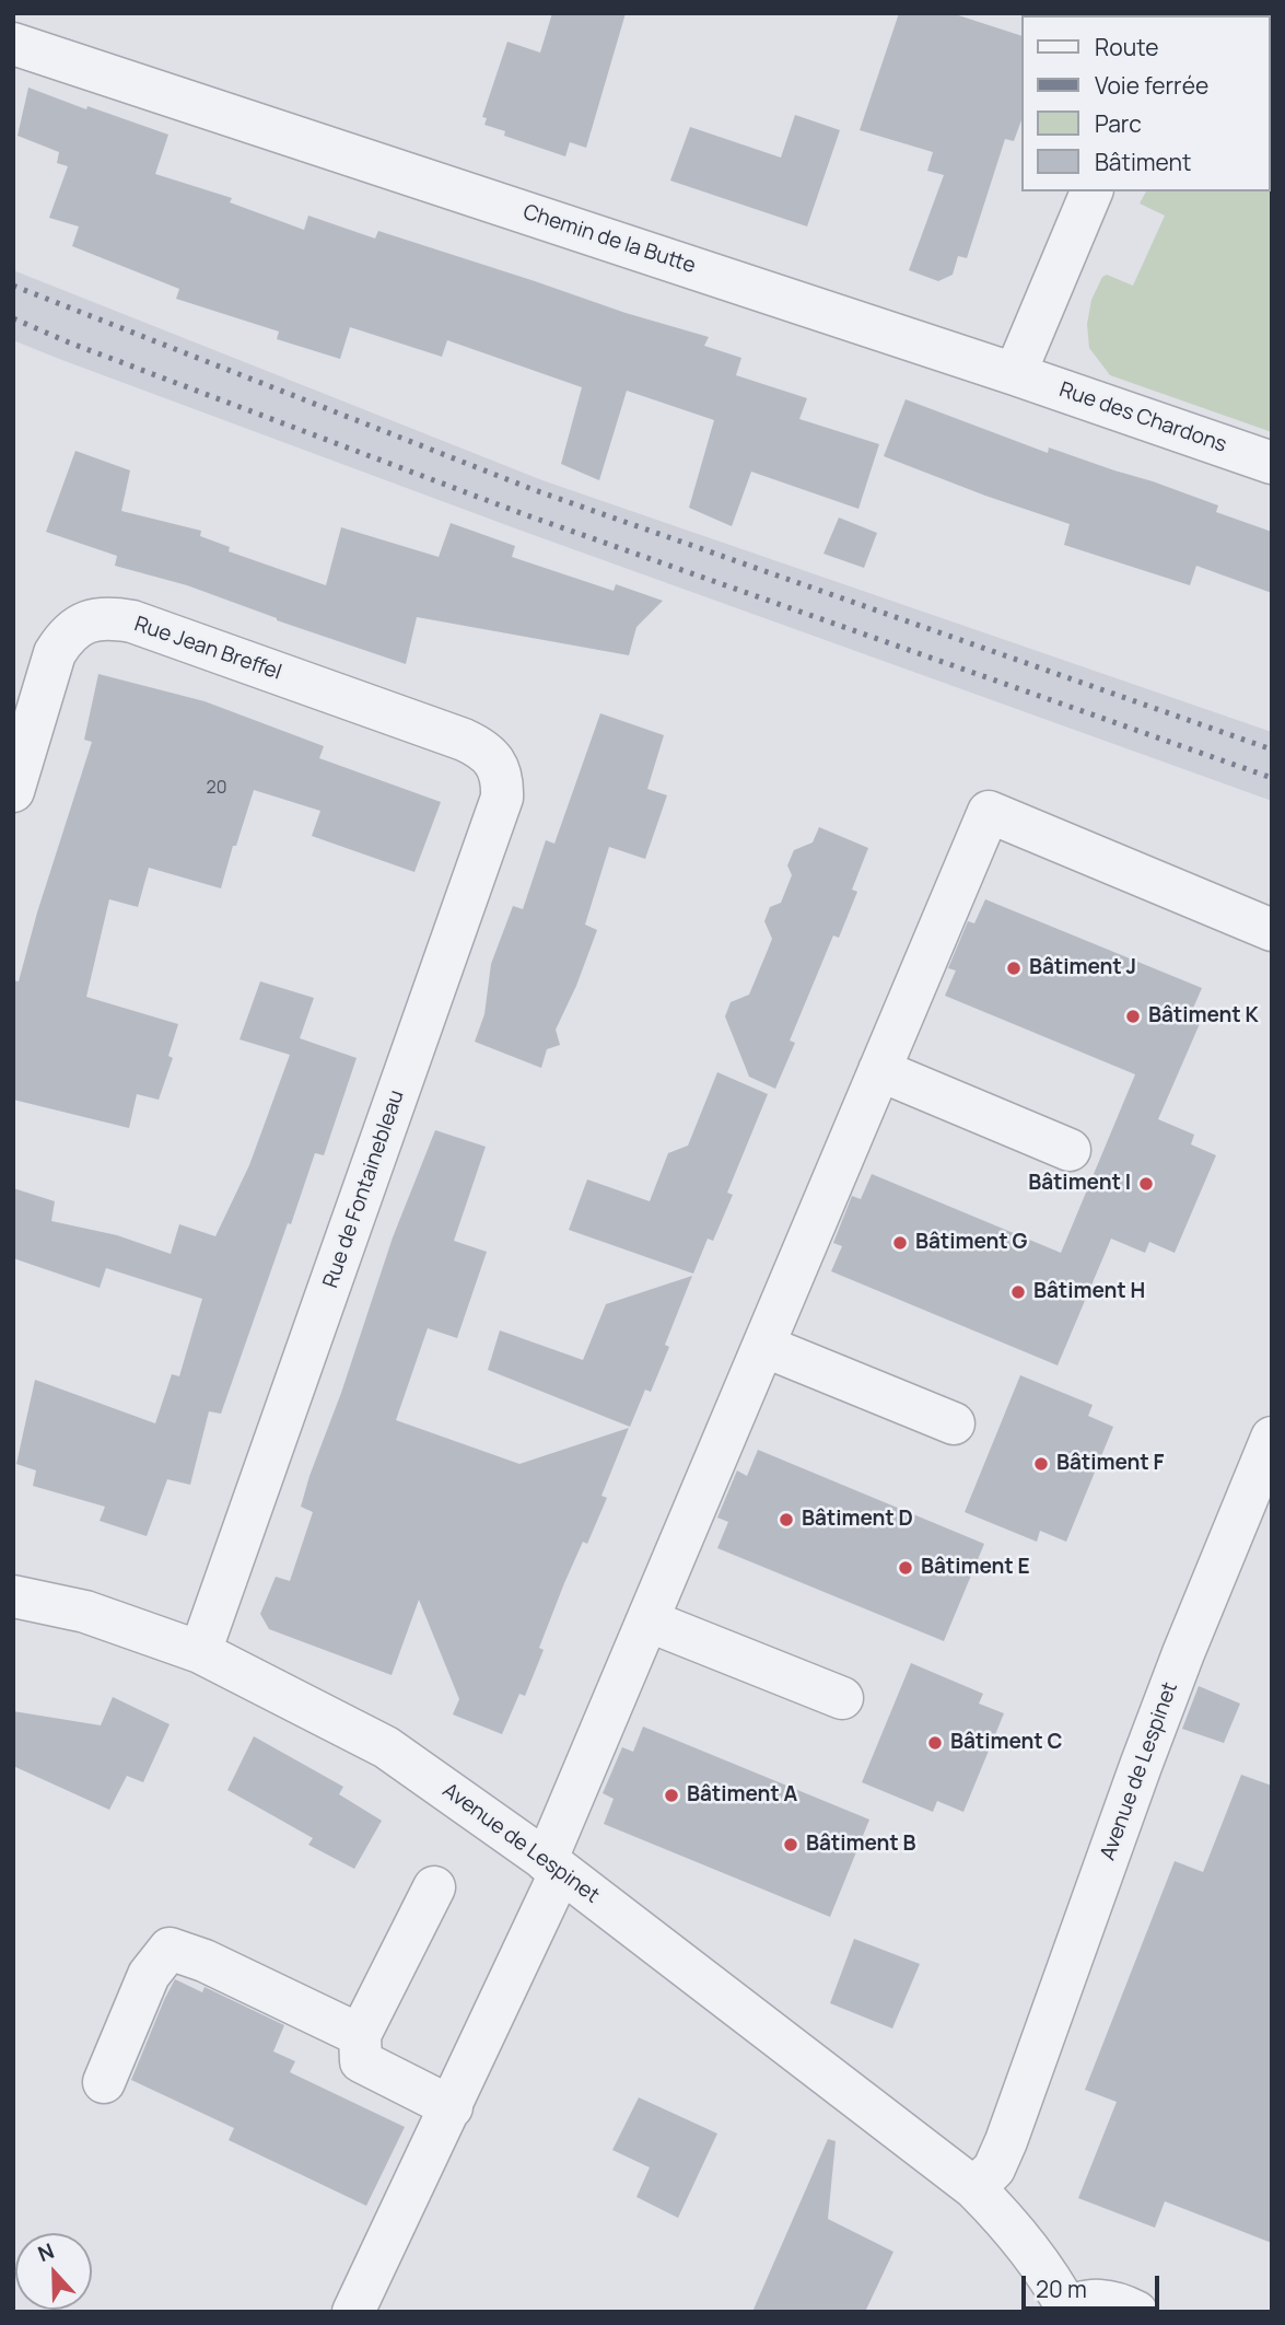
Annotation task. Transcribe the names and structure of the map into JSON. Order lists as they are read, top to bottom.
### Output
{
  "streets": {
    "street": [
      "Chemin de la Butte",
      "Rue des Chardons",
      "Rue Jean Breffel",
      "Rue de Fontainebleau",
      "Avenue de Lespinet"
    ]
  },
  "crossings": [
    ["Chemin de la Butte", "Rue des Chardons"],
    ["Rue Jean Breffel", "Rue de Fontainebleau"],
    ["Rue de Fontainebleau", "Avenue de Lespinet"]
  ],
  "places": [
    "Bâtiment J",
    "Bâtiment K",
    "Bâtiment I",
    "Bâtiment G",
    "Bâtiment H",
    "Bâtiment F",
    "Bâtiment D",
    "Bâtiment E",
    "Bâtiment C",
    "Bâtiment A",
    "Bâtiment B"
  ],
  "house_numbers": ["20"],
  "legend": [
    "Route",
    "Voie ferrée",
    "Parc",
    "Bâtiment"
  ],
  "scale_bar": "20 m",
  "north": "top"
}
